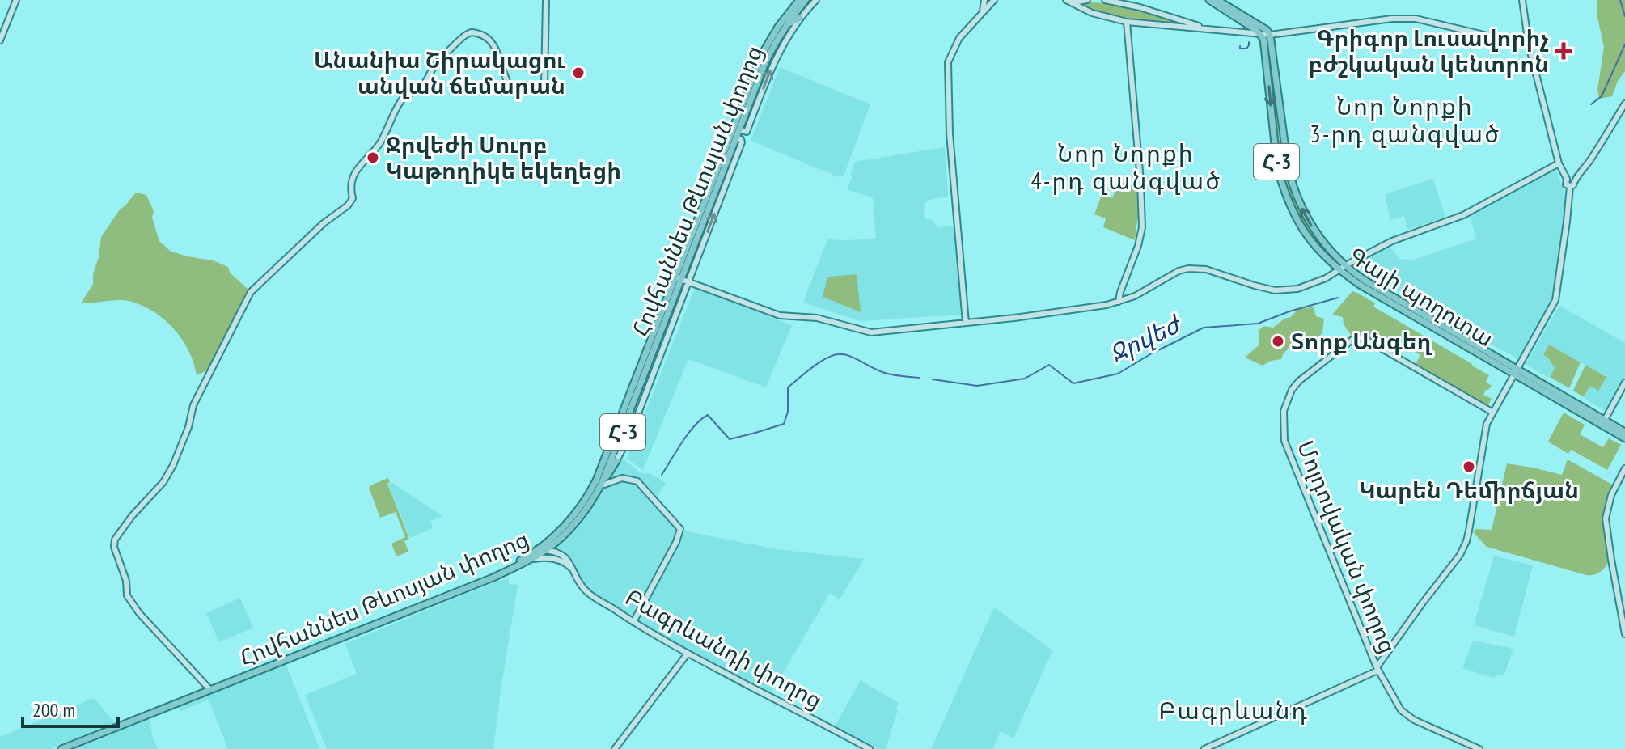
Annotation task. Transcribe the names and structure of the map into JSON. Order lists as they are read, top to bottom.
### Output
{
  "streets": {
    "main road": ["Հ-3", "Հովհաննես Թևոսյան փողոց", "Գայի պողոտա"],
    "street": ["Մոլդովական փողոց", "Բագրևանդի փողոց"]
  },
  "crossings": [
    ["Հովհաննես Թևոսյան փողոց", "Բագրևանդի փողոց"]
  ],
  "districts": ["Նոր Նորքի 3-րդ զանգված", "Նոր Նորքի 4-րդ զանգված", "Բագրևանդ"],
  "water": ["Ջրվեժ"],
  "places": {
    "health": ["Գրիգոր Լուսավորիչ բժշկական կենտրոն"],
    "other": [
      "Անանիա Շիրակացու անվան ճեմարան",
      "Ջրվեժի Սուրբ Կաթողիկե եկեղեցի",
      "Տորք Անգեղ",
      "Կարեն Դեմիրճյան"
    ]
  },
  "scale_bar": "200 m"
}
